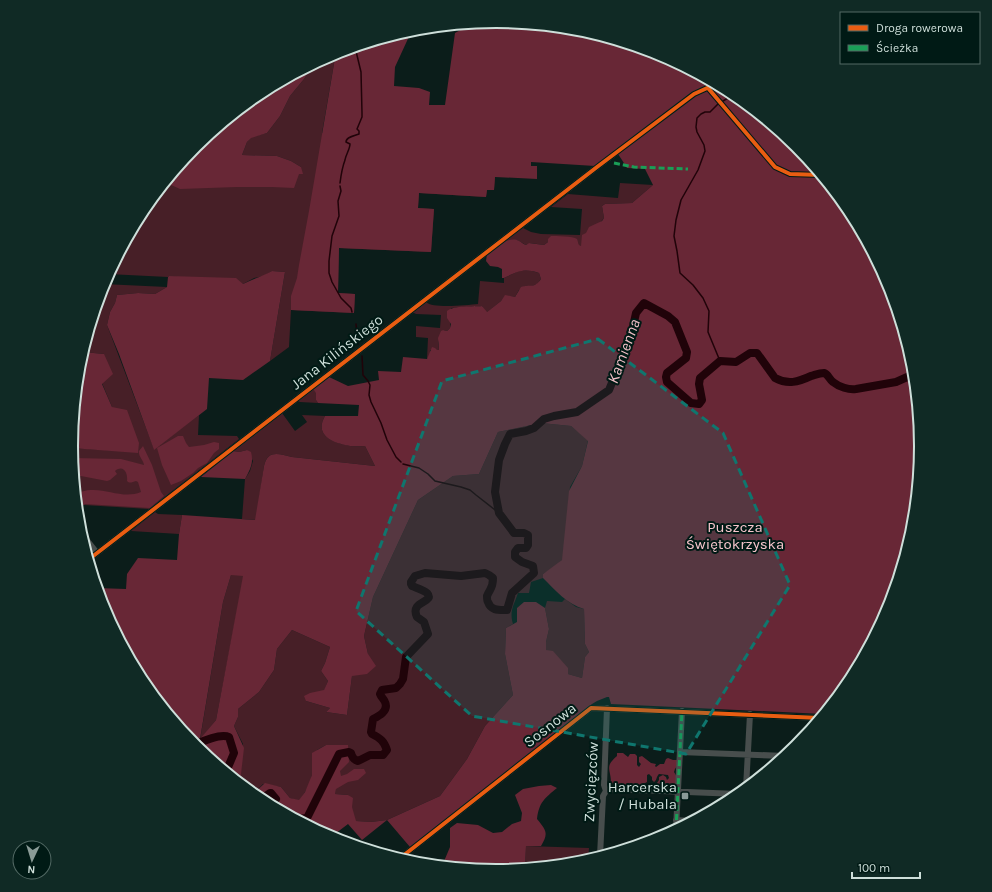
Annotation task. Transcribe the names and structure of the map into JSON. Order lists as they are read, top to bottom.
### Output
{
  "streets": {
    "street": ["Jana Kilińskiego", "Sosnowa", "Zwycięzców"]
  },
  "crossings": [
    ["Sosnowa", "Zwycięzców"]
  ],
  "water": ["Kamienna"],
  "parks": ["Puszcza Świętokrzyska"],
  "places": {
    "transit": ["Harcerska / Hubala"]
  },
  "legend": ["Droga rowerowa", "Ścieżka"],
  "scale_bar": "100 m",
  "north": "bottom"
}
